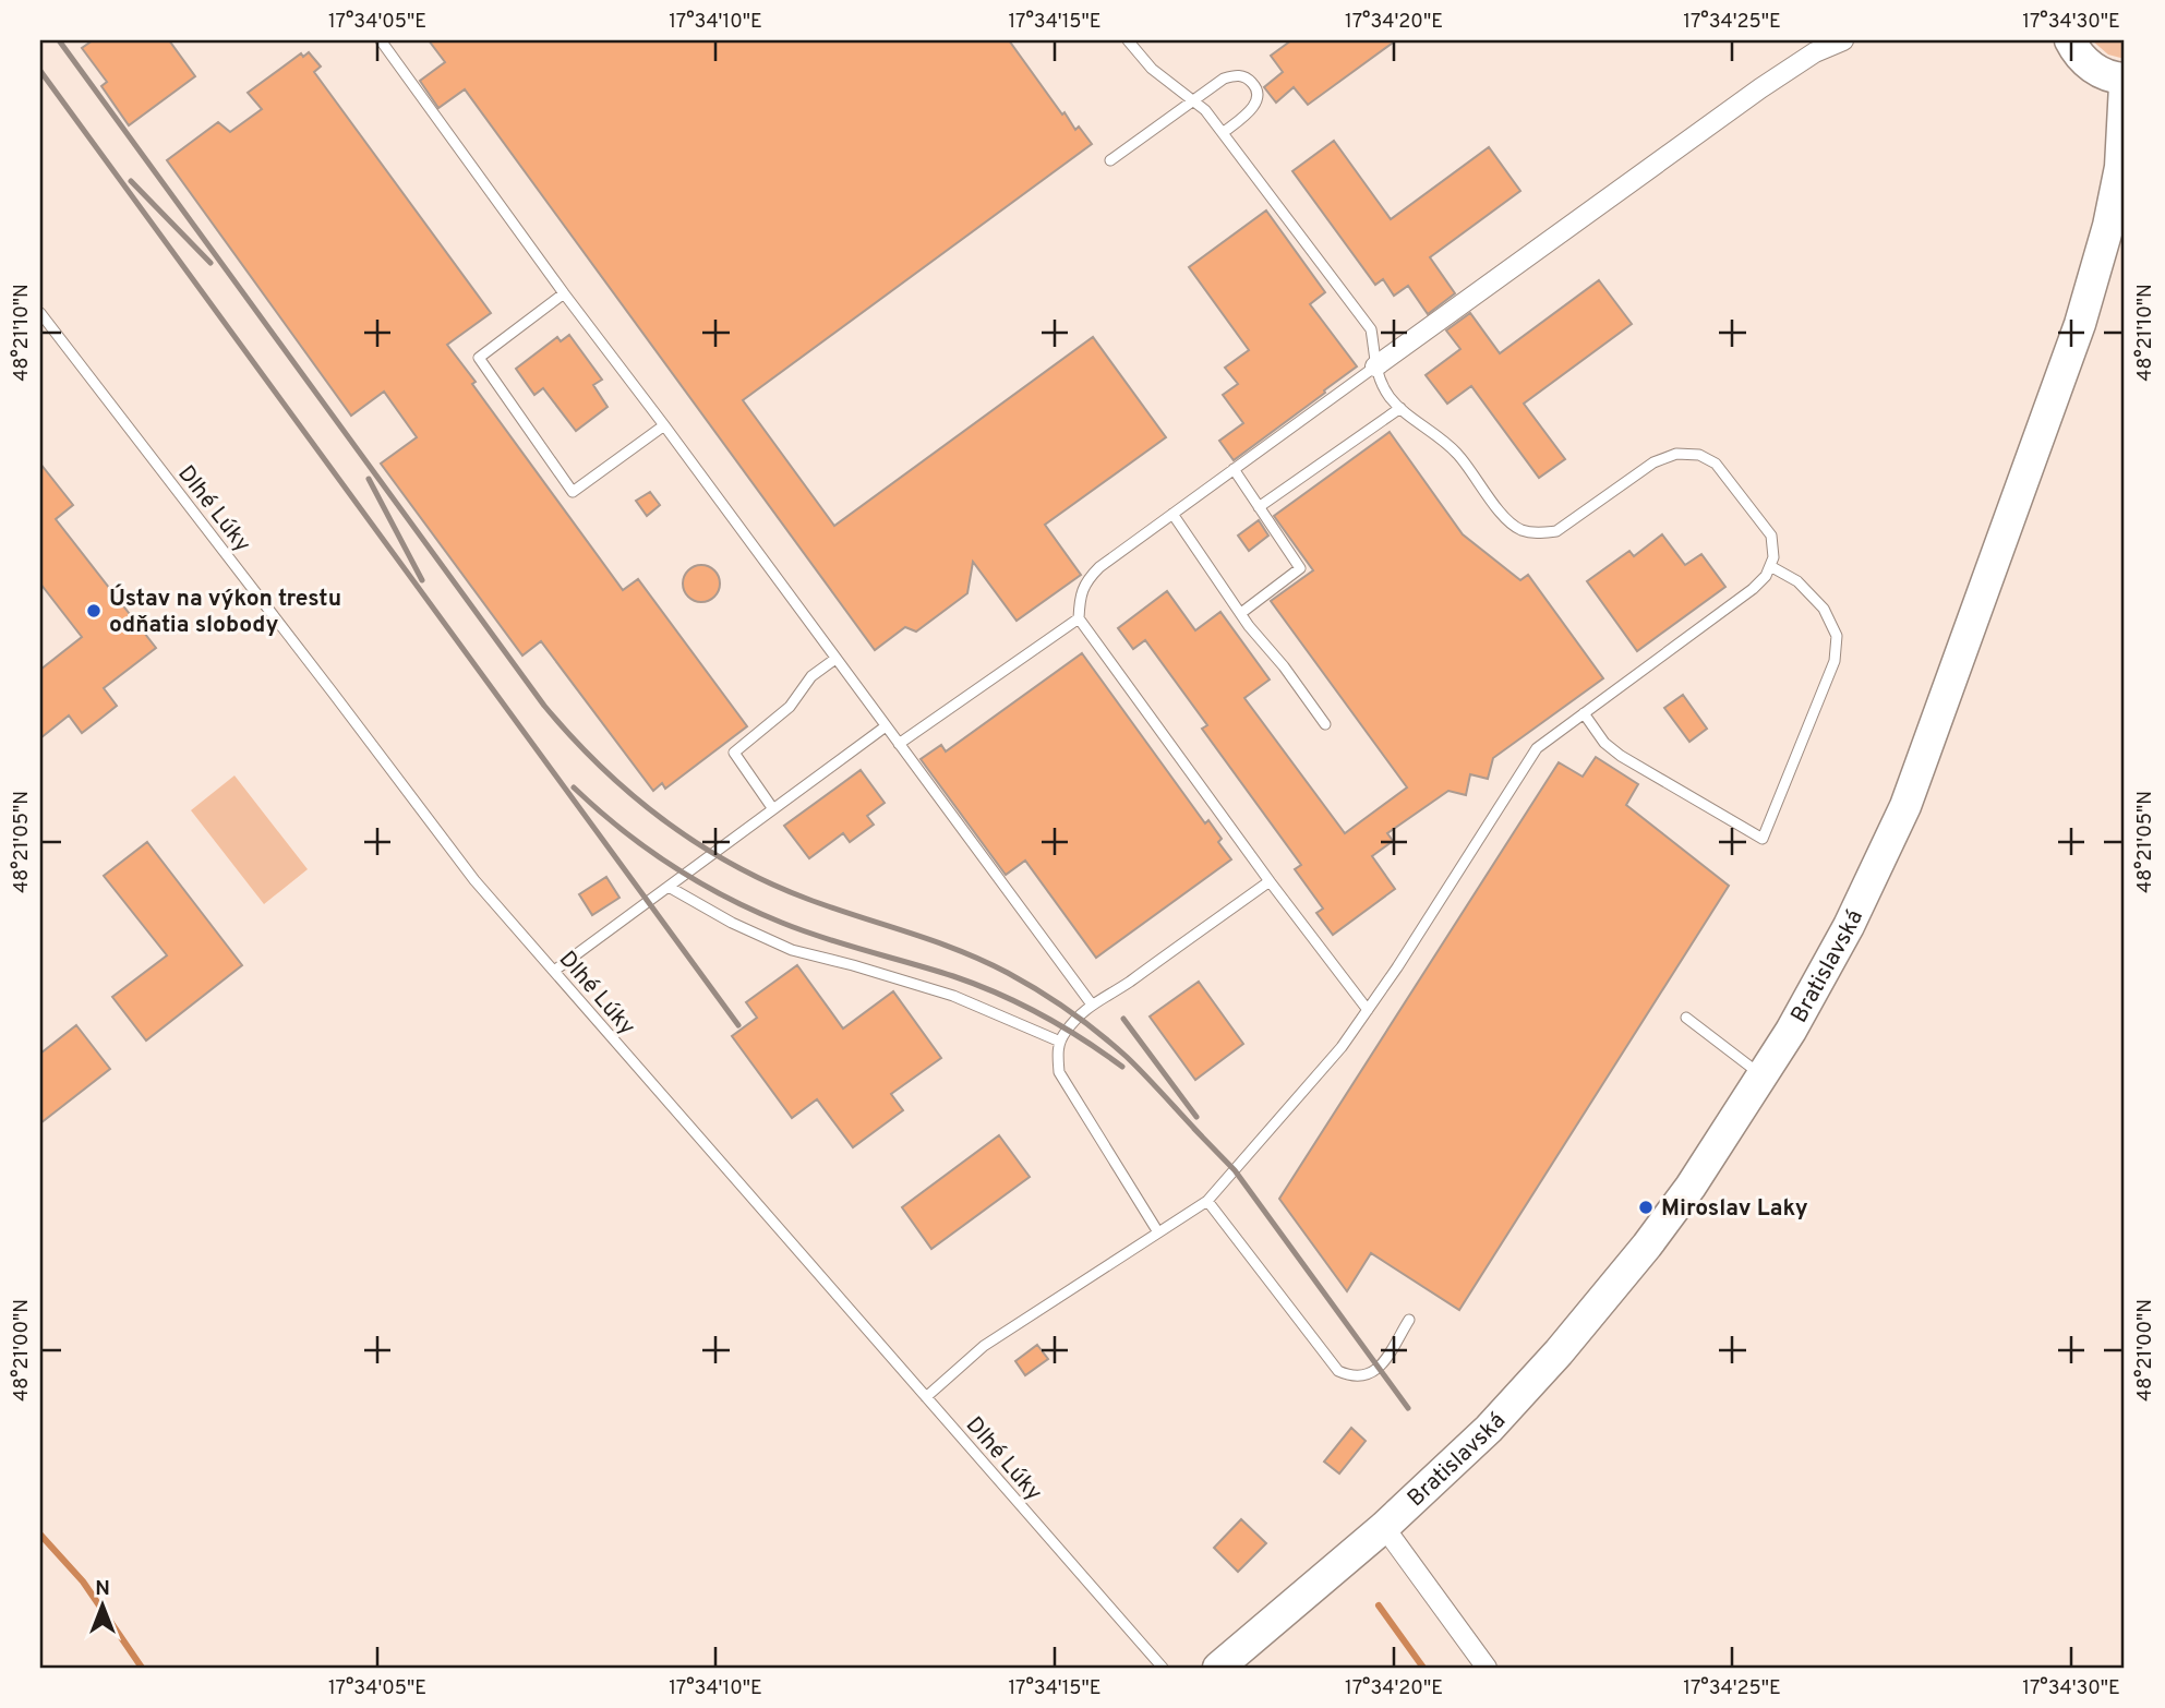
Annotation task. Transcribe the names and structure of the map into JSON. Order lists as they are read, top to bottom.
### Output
{
  "streets": {
    "main road": ["Bratislavská"],
    "lane": ["Dlhé Lúky"]
  },
  "places": ["Ústav na výkon trestu odňatia slobody", "Miroslav Laky"],
  "north": "top",
  "coordinates": [
    "17°34'05\"E",
    "17°34'10\"E",
    "17°34'15\"E",
    "17°34'20\"E",
    "17°34'25\"E",
    "17°34'30\"E",
    "48°21'10\"N",
    "48°21'05\"N",
    "48°21'00\"N"
  ]
}
